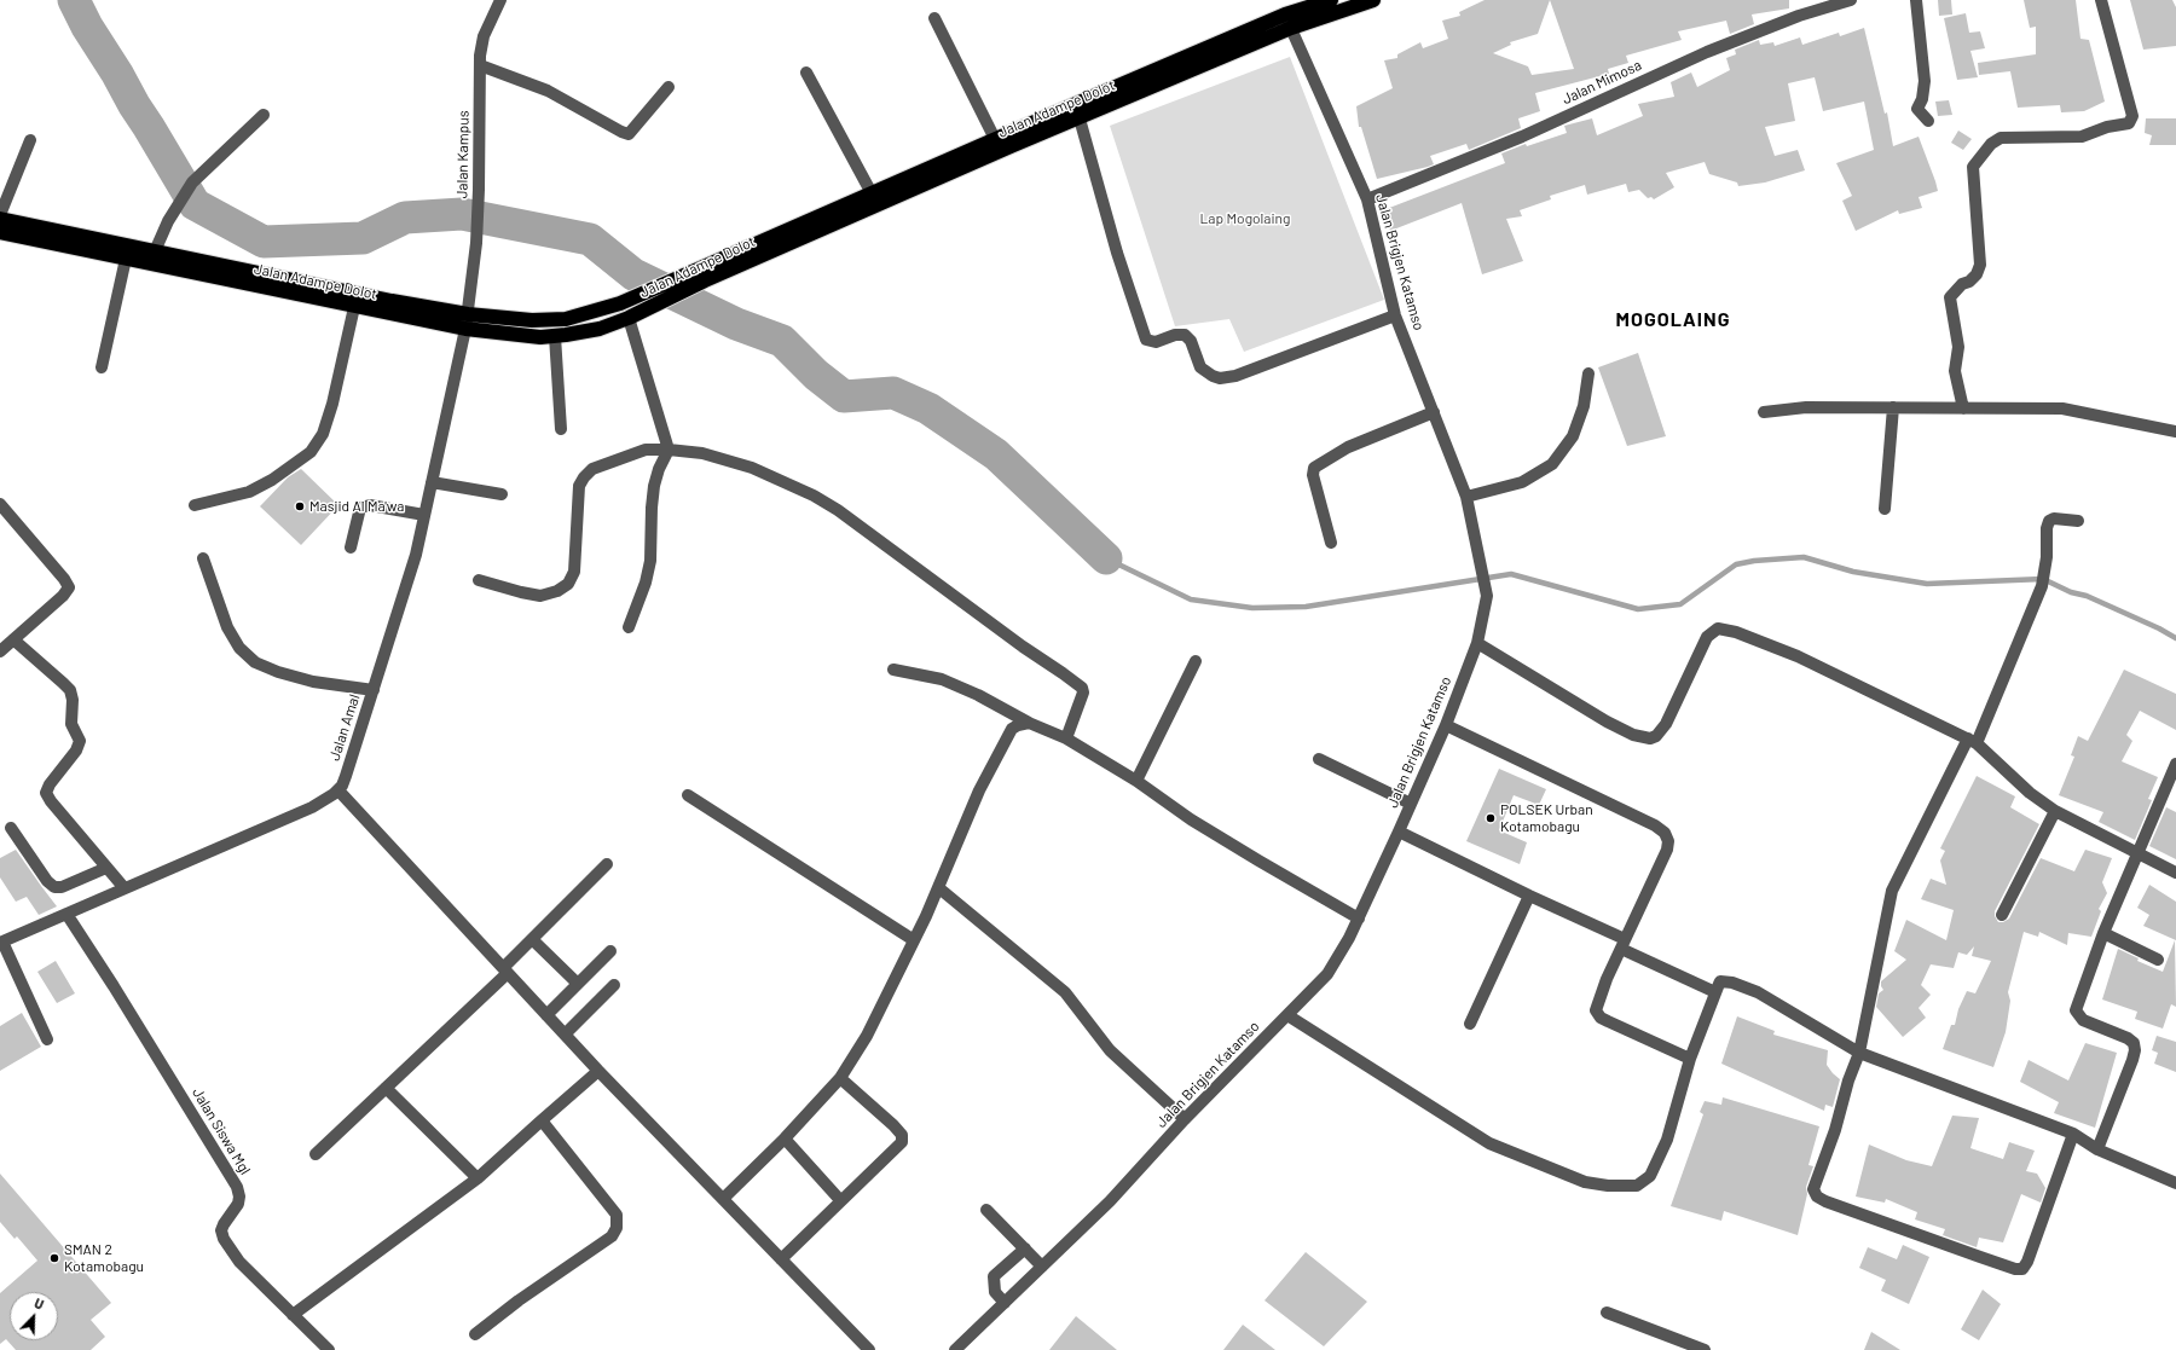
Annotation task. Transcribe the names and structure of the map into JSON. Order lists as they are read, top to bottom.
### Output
{
  "streets": {
    "highway": ["Jalan Adampe Dolot"],
    "street": [
      "Jalan Mimosa",
      "Jalan Kampus",
      "Jalan Brigjen Katamso",
      "Jalan Amal",
      "Jalan Siswa Mgl"
    ]
  },
  "crossings": [
    ["Jalan Mimosa", "Jalan Brigjen Katamso"],
    ["Jalan Adampe Dolot", "Jalan Kampus"],
    ["Jalan Adampe Dolot", "Jalan Brigjen Katamso"],
    ["Jalan Adampe Dolot", "Jalan Amal"],
    ["Jalan Kampus", "Jalan Amal"]
  ],
  "districts": ["MOGOLAING"],
  "parks": ["Lap Mogolaing"],
  "places": ["Masjid Al Ma'wa", "POLSEK Urban Kotamobagu", "SMAN 2 Kotamobagu"],
  "north": "top right"
}
